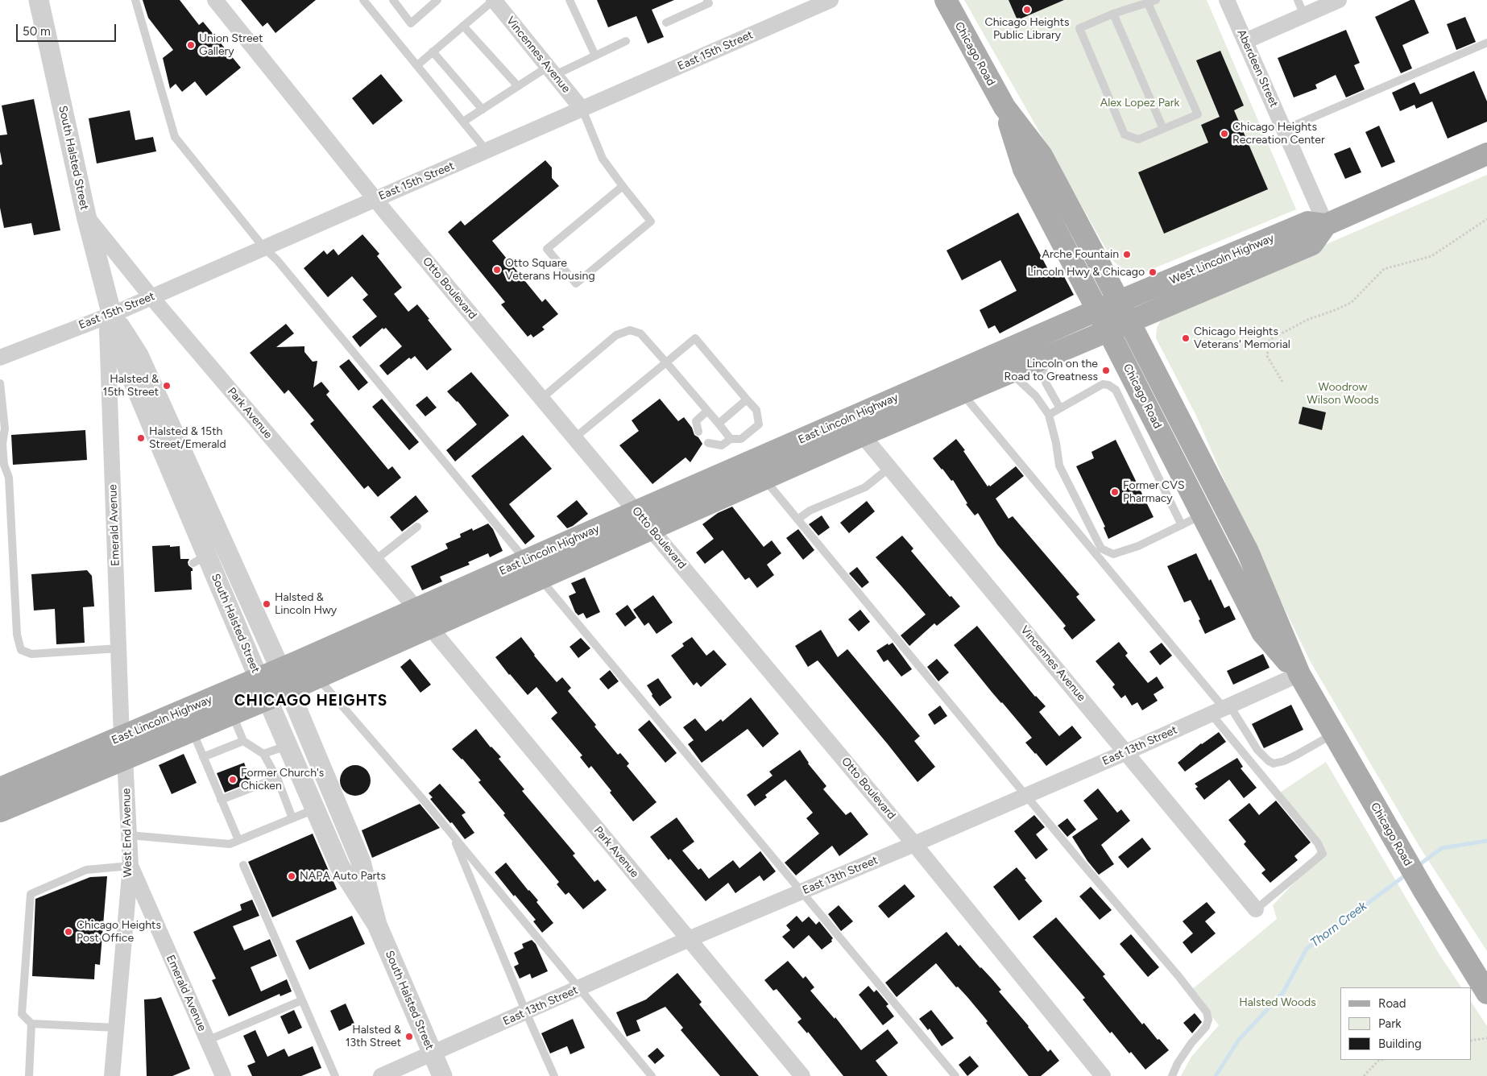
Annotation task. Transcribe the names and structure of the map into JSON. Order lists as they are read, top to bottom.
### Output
{
  "streets": {
    "main road": ["Chicago Road", "West Lincoln Highway", "East Lincoln Highway"],
    "street": [
      "East 15th Street",
      "Vincennes Avenue",
      "Aberdeen Street",
      "South Halsted Street",
      "Otto Boulevard",
      "Park Avenue",
      "Emerald Avenue",
      "East 13th Street",
      "West End Avenue"
    ]
  },
  "crossings": [
    ["East 15th Street", "Vincennes Avenue"],
    ["East 15th Street", "South Halsted Street"],
    ["East 15th Street", "Otto Boulevard"],
    ["East 15th Street", "Park Avenue"],
    ["East 15th Street", "Emerald Avenue"],
    ["Chicago Road", "West Lincoln Highway"],
    ["Chicago Road", "East Lincoln Highway"],
    ["Chicago Road", "East 13th Street"],
    ["Vincennes Avenue", "East Lincoln Highway"],
    ["Vincennes Avenue", "East 13th Street"],
    ["Aberdeen Street", "West Lincoln Highway"],
    ["South Halsted Street", "Park Avenue"],
    ["South Halsted Street", "East Lincoln Highway"],
    ["South Halsted Street", "Emerald Avenue"],
    ["South Halsted Street", "East 13th Street"],
    ["West Lincoln Highway", "East Lincoln Highway"],
    ["Otto Boulevard", "East Lincoln Highway"],
    ["Otto Boulevard", "East 13th Street"],
    ["Park Avenue", "East Lincoln Highway"],
    ["Park Avenue", "East 13th Street"],
    ["East Lincoln Highway", "Emerald Avenue"],
    ["East Lincoln Highway", "West End Avenue"],
    ["Emerald Avenue", "West End Avenue"]
  ],
  "districts": ["CHICAGO HEIGHTS"],
  "water": ["Thorn Creek"],
  "parks": ["Alex Lopez Park", "Woodrow Wilson Woods", "Halsted Woods"],
  "places": [
    "Chicago Heights Public Library",
    "Union Street Gallery",
    "Chicago Heights Recreation Center",
    "Arche Fountain",
    "Otto Square Veterans Housing",
    "Lincoln Hwy & Chicago",
    "Chicago Heights Veterans' Memorial",
    "Lincoln on the Road to Greatness",
    "Halsted & 15th Street",
    "Halsted & 15th Street/Emerald",
    "Former CVS Pharmacy",
    "Halsted & Lincoln Hwy",
    "Former Church's Chicken",
    "NAPA Auto Parts",
    "Chicago Heights Post Office",
    "Halsted & 13th Street"
  ],
  "legend": ["Road", "Park", "Building"],
  "scale_bar": "50 m"
}
